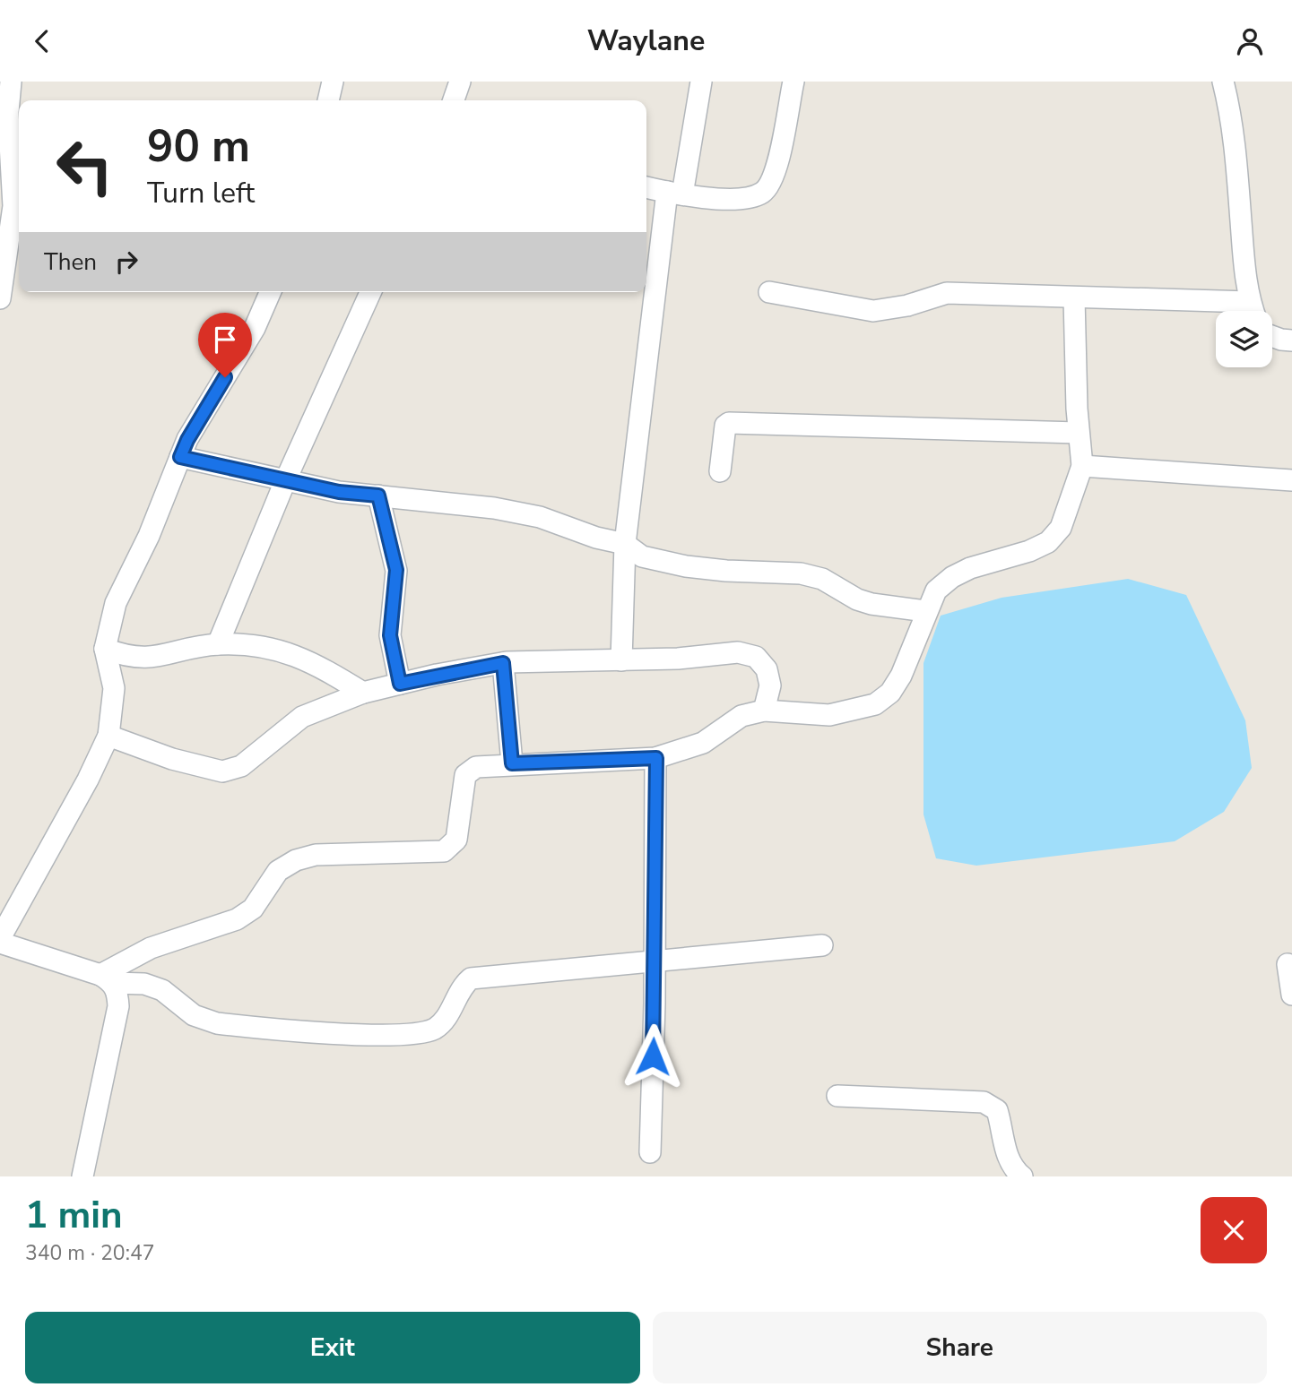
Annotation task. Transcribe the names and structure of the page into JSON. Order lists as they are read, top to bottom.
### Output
{
  "page": {
    "header": "Waylane",
    "turn": ["90 m", "Turn left"],
    "then": "Then",
    "heading": ["1 min", "340 m · 20:47"],
    "buttons": ["Exit", "Share"]
  }
}
